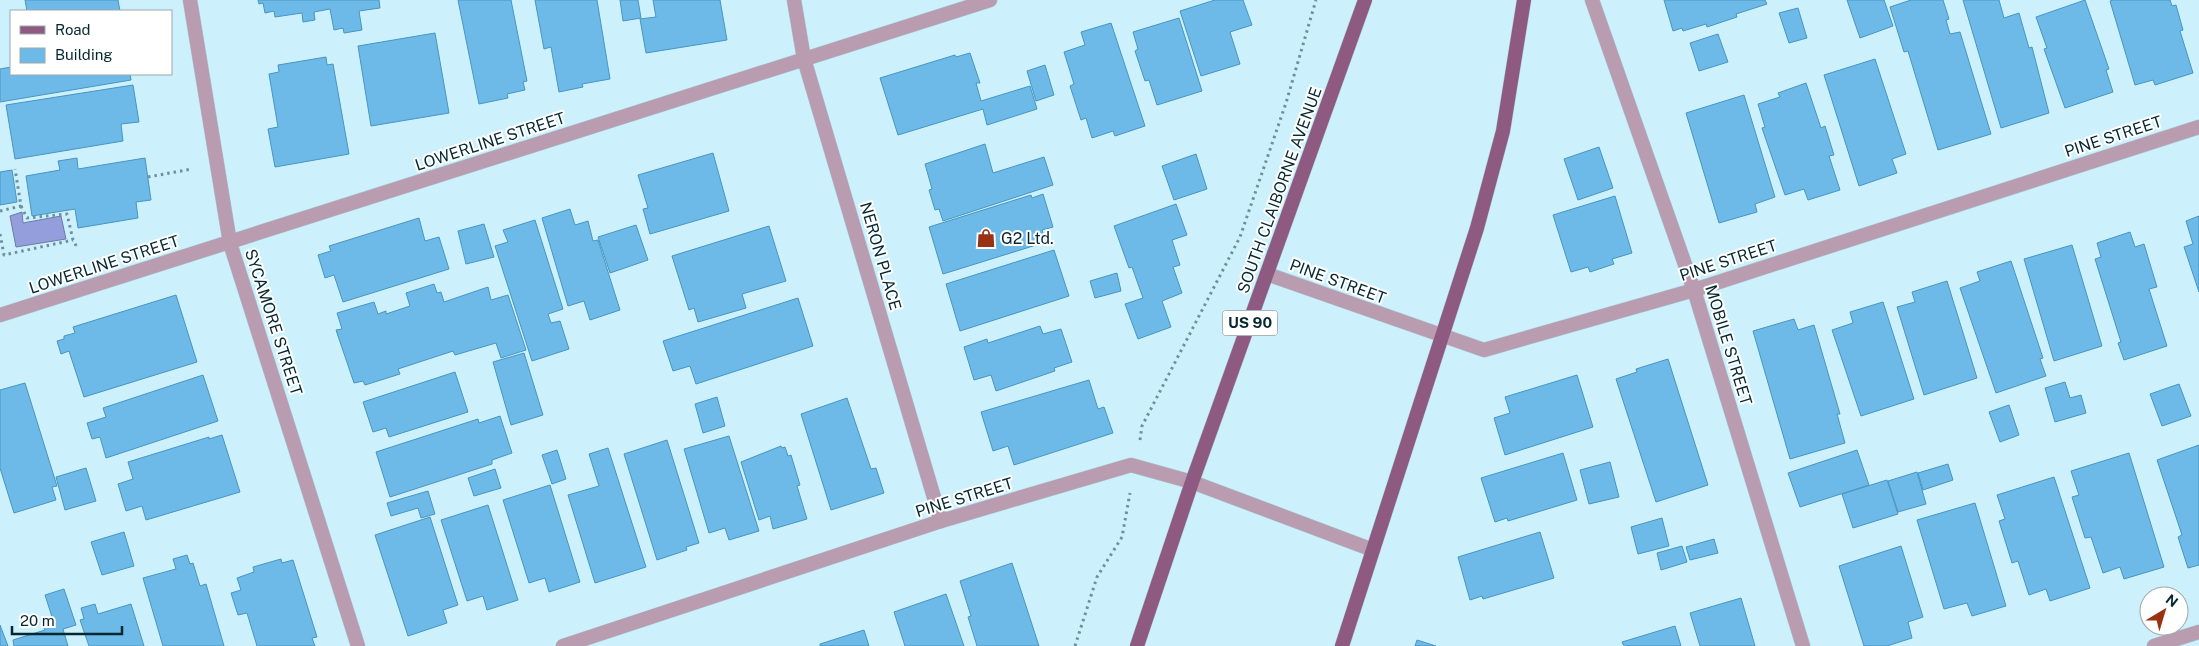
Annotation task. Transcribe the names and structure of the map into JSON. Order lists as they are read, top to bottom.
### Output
{
  "streets": {
    "main road": ["SOUTH CLAIBORNE AVENUE", "US 90"],
    "street": [
      "PINE STREET",
      "LOWERLINE STREET",
      "NERON PLACE",
      "SYCAMORE STREET",
      "MOBILE STREET"
    ]
  },
  "crossings": [
    ["PINE STREET", "SOUTH CLAIBORNE AVENUE"],
    ["PINE STREET", "NERON PLACE"],
    ["PINE STREET", "MOBILE STREET"],
    ["LOWERLINE STREET", "NERON PLACE"],
    ["LOWERLINE STREET", "SYCAMORE STREET"]
  ],
  "places": {
    "shop": ["G2 Ltd."]
  },
  "legend": ["Road", "Building"],
  "scale_bar": "20 m",
  "north": "top right"
}
